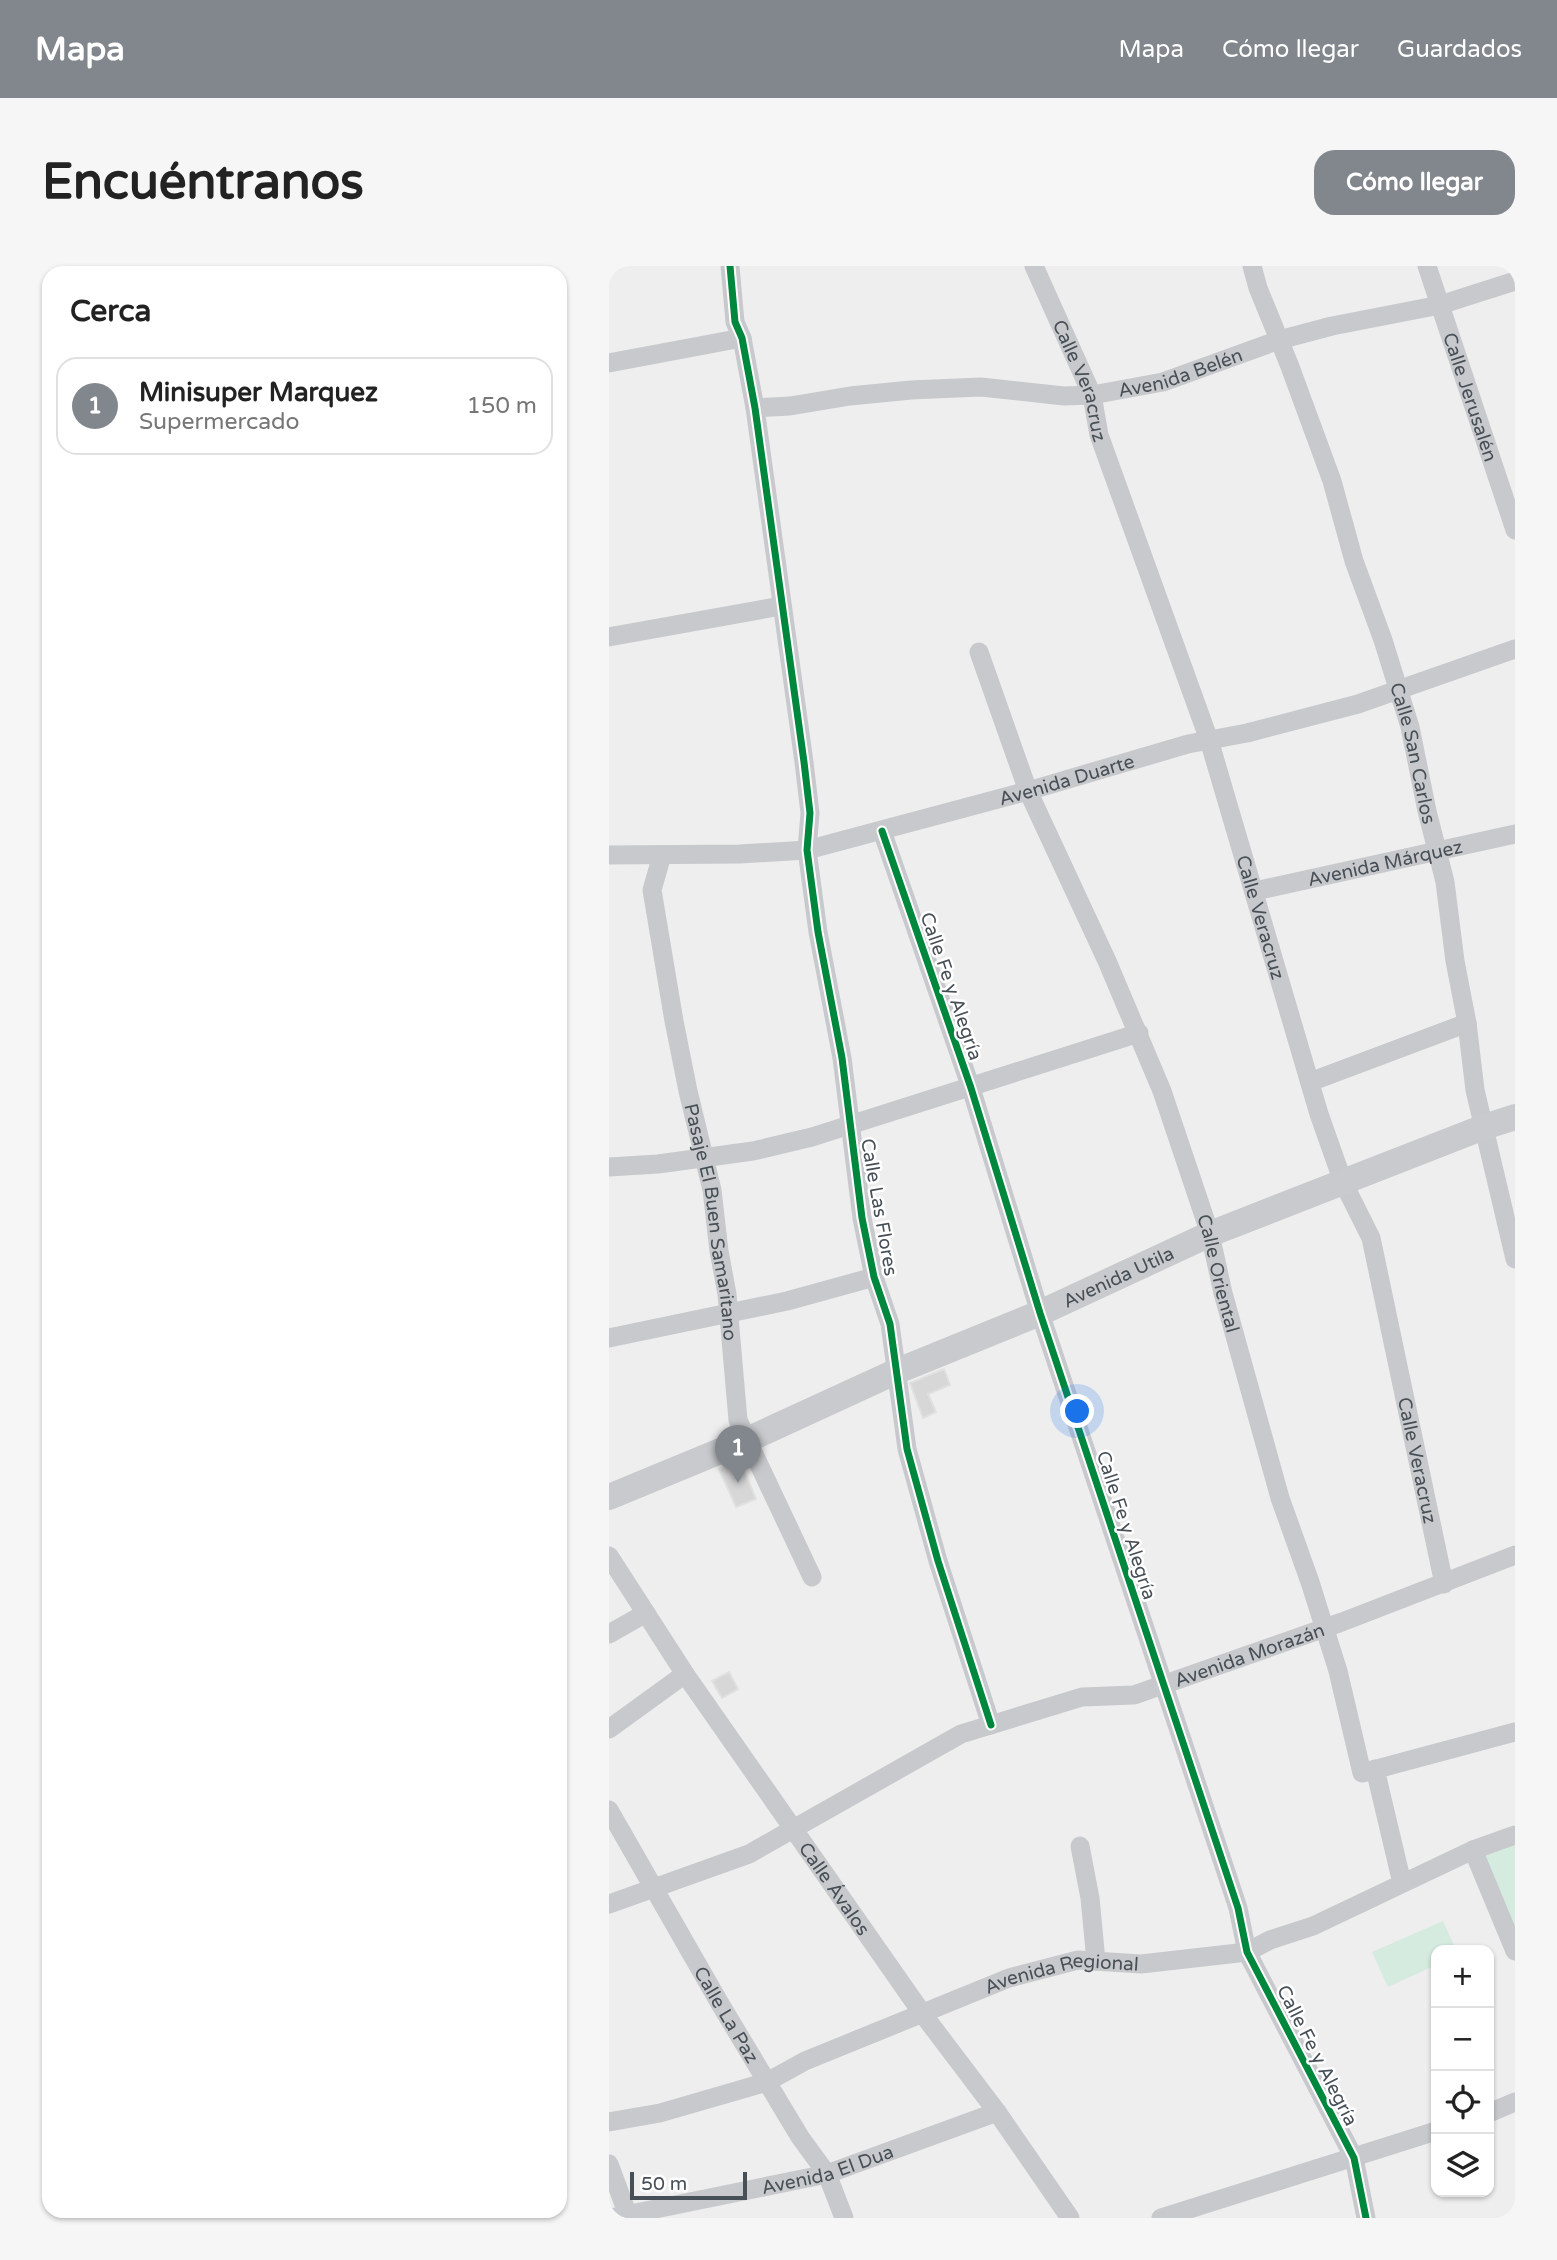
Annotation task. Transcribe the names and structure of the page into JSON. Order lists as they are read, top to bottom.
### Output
{
  "streets": {
    "street": [
      "Avenida Belén",
      "Calle Veracruz",
      "Calle Jerusalén",
      "Calle San Carlos",
      "Avenida Duarte",
      "Avenida Márquez",
      "Calle Fe y Alegría",
      "Calle Las Flores",
      "Pasaje El Buen Samaritano",
      "Calle Oriental",
      "Avenida Utila",
      "Avenida Morazán",
      "Calle Ávalos",
      "Avenida Regional",
      "Calle La Paz",
      "Avenida El Dua"
    ]
  },
  "crossings": [
    ["Avenida Belén", "Calle Veracruz"],
    ["Avenida Belén", "Calle Jerusalén"],
    ["Avenida Belén", "Calle San Carlos"],
    ["Avenida Belén", "Calle Las Flores"],
    ["Calle Veracruz", "Avenida Duarte"],
    ["Calle Veracruz", "Avenida Márquez"],
    ["Calle Veracruz", "Avenida Utila"],
    ["Calle Veracruz", "Avenida Morazán"],
    ["Calle San Carlos", "Avenida Duarte"],
    ["Calle San Carlos", "Avenida Márquez"],
    ["Calle San Carlos", "Avenida Utila"],
    ["Avenida Duarte", "Calle Fe y Alegría"],
    ["Avenida Duarte", "Calle Las Flores"],
    ["Avenida Duarte", "Pasaje El Buen Samaritano"],
    ["Avenida Duarte", "Calle Oriental"],
    ["Calle Fe y Alegría", "Avenida Utila"],
    ["Calle Fe y Alegría", "Avenida Morazán"],
    ["Calle Fe y Alegría", "Avenida Regional"],
    ["Calle Las Flores", "Avenida Utila"],
    ["Calle Las Flores", "Avenida Morazán"],
    ["Pasaje El Buen Samaritano", "Avenida Utila"],
    ["Calle Oriental", "Avenida Utila"],
    ["Calle Oriental", "Avenida Morazán"],
    ["Calle Oriental", "Avenida Regional"],
    ["Avenida Morazán", "Calle Ávalos"],
    ["Avenida Morazán", "Calle La Paz"],
    ["Calle Ávalos", "Avenida Regional"],
    ["Calle Ávalos", "Avenida El Dua"],
    ["Avenida Regional", "Calle La Paz"],
    ["Calle La Paz", "Avenida El Dua"]
  ],
  "scale_bar": "50 m",
  "page": {
    "header": "Mapa",
    "nav": ["Mapa", "Cómo llegar", "Guardados"],
    "buttons": "Cómo llegar",
    "title": "Encuéntranos",
    "heading": "Cerca",
    "list": [
      {
        "mark": "1",
        "name": "Minisuper Marquez",
        "note": "Supermercado",
        "value": "150 m"
      }
    ],
    "pins": "1",
    "map_buttons": ["+", "−"],
    "scale": "50 m"
  }
}
